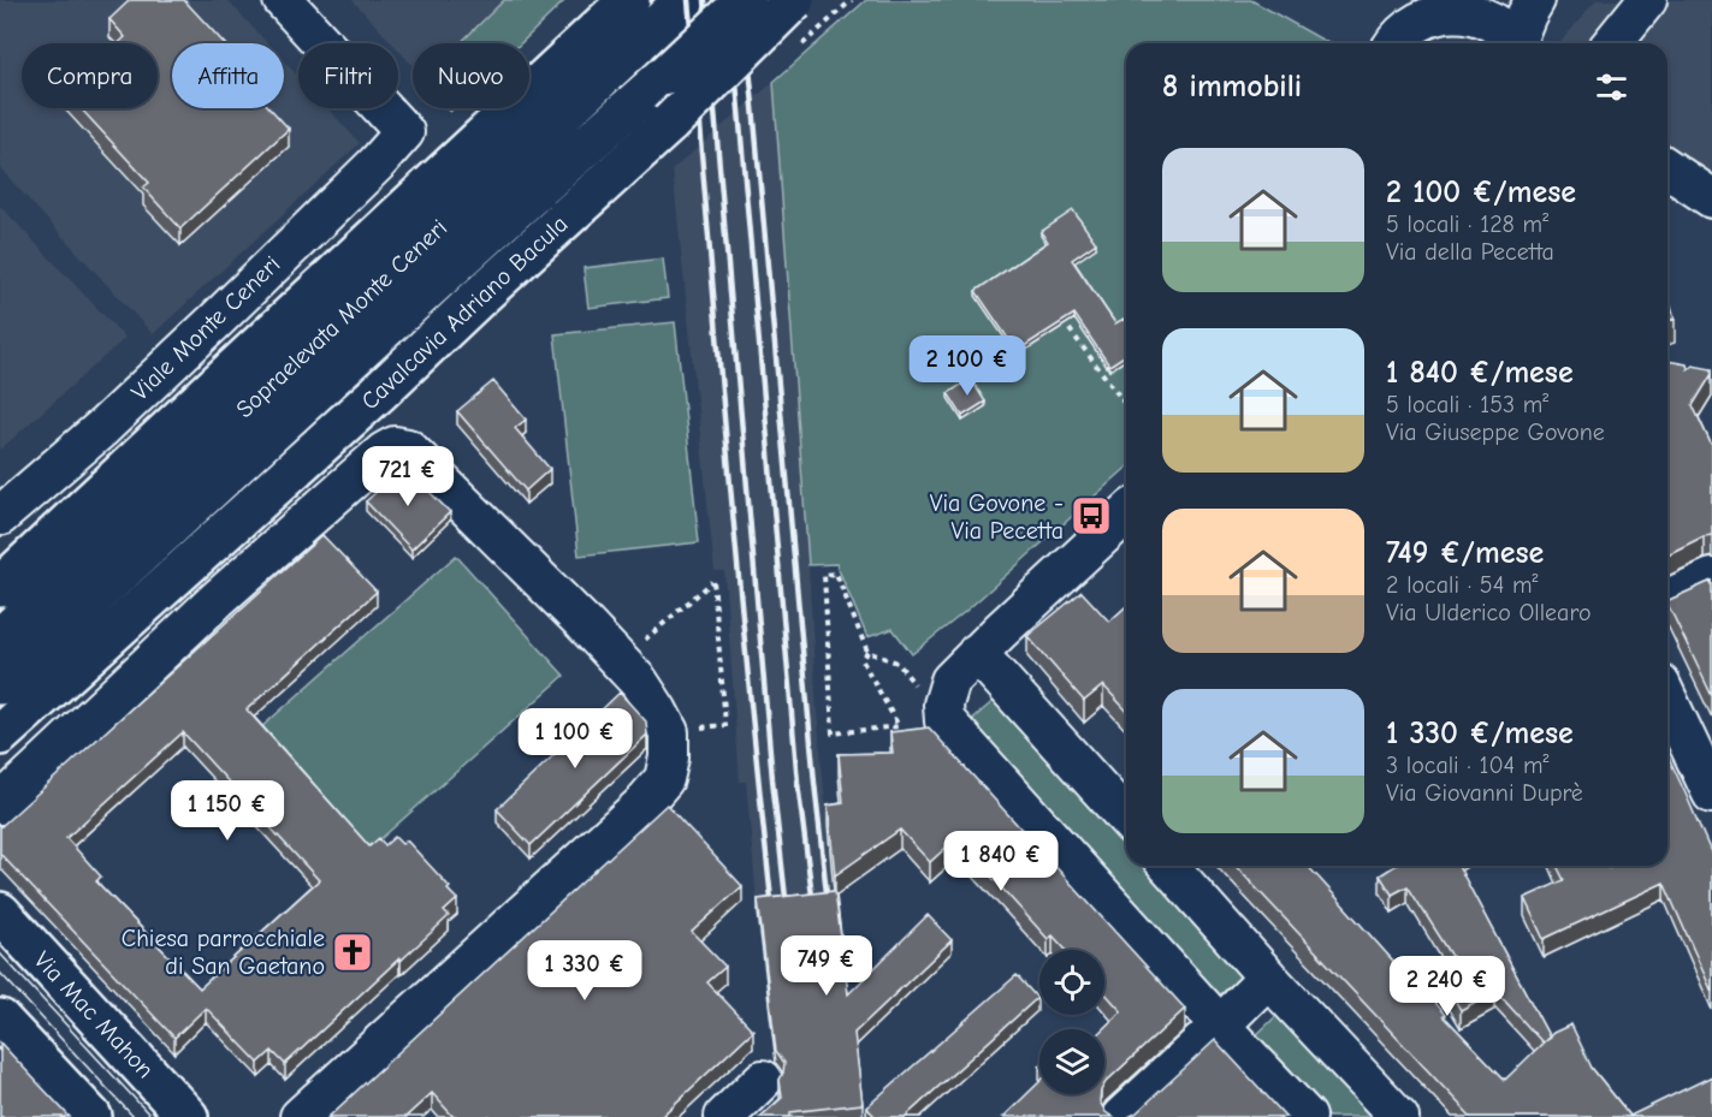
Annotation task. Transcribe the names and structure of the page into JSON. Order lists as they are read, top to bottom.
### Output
{
  "streets": {
    "main road": ["Cavalcavia Adriano Bacula", "Sopraelevata Monte Ceneri", "Via Mac Mahon"],
    "street": ["Viale Monte Ceneri"]
  },
  "crossings": [
    ["Cavalcavia Adriano Bacula", "Sopraelevata Monte Ceneri"]
  ],
  "places": {
    "bus stop": ["Via Govone - Via Pecetta"],
    "church": ["Chiesa parrocchiale di San Gaetano"]
  },
  "page": {
    "chip": [
      "Compra",
      "Affitta",
      "Filtri",
      "Nuovo"
    ],
    "heading": "8 immobili",
    "list": [
      {
        "name": "2 100 €/mese",
        "note": "5 locali · 128 m² · Via della Pecetta"
      },
      {
        "name": "1 840 €/mese",
        "note": "5 locali · 153 m² · Via Giuseppe Govone"
      },
      {
        "name": "749 €/mese",
        "note": "2 locali · 54 m² · Via Ulderico Ollearo"
      },
      {
        "name": "1 330 €/mese",
        "note": "3 locali · 104 m² · Via Giovanni Duprè"
      }
    ],
    "price": [
      "2 100 €",
      "721 €",
      "1 100 €",
      "1 150 €",
      "1 840 €",
      "749 €",
      "1 330 €",
      "2 240 €"
    ]
  }
}
